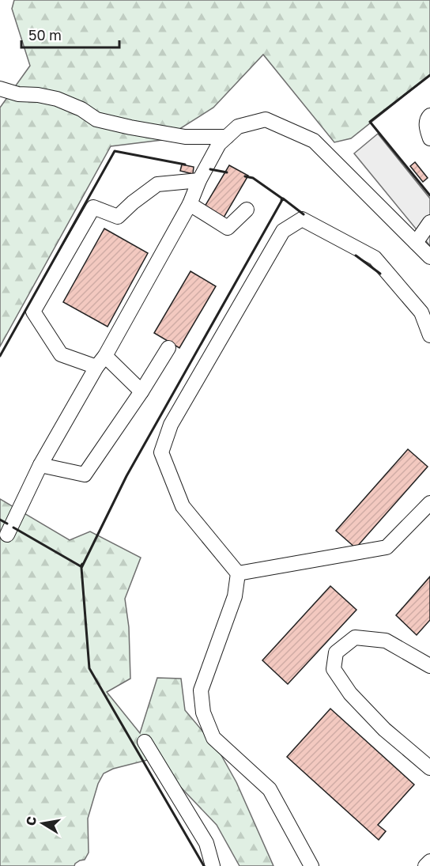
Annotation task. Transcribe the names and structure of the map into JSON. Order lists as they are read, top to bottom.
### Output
{
  "scale_bar": "50 m",
  "north": "left"
}
